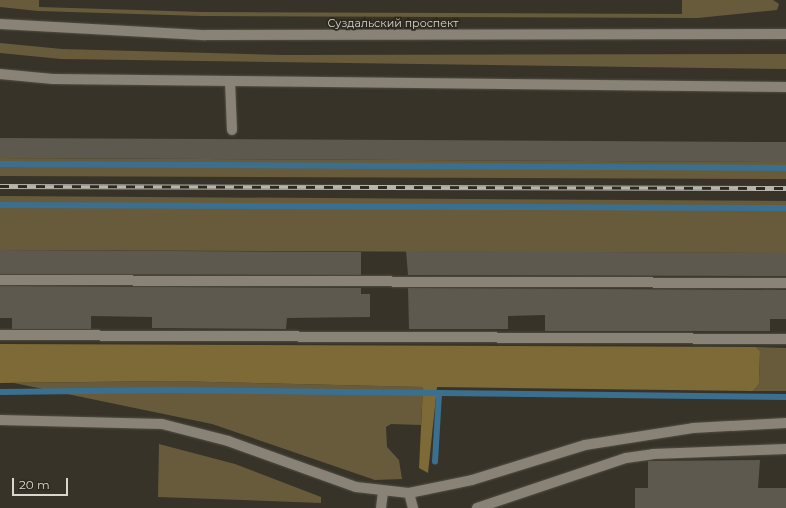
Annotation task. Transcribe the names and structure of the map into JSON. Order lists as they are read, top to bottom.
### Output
{
  "streets": {
    "main road": ["Суздальский проспект"]
  },
  "scale_bar": "20 m"
}
